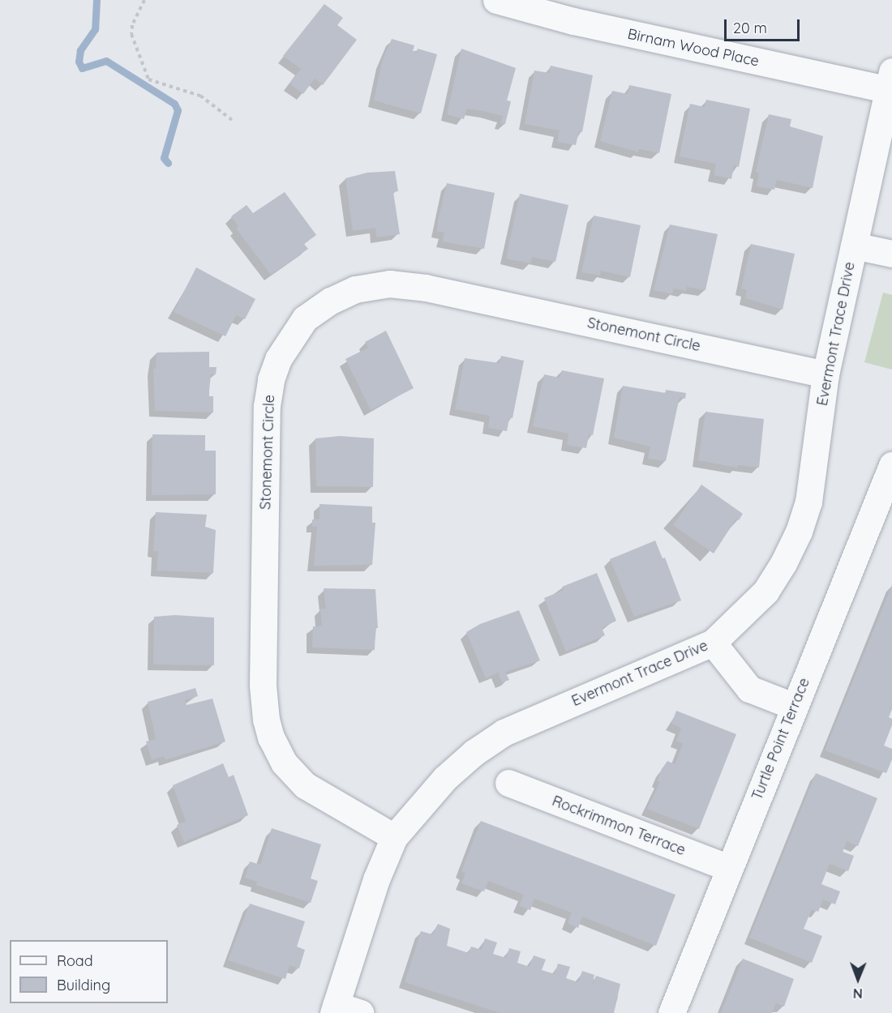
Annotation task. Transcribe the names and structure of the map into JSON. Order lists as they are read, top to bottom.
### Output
{
  "streets": {
    "street": [
      "Birnam Wood Place",
      "Evermont Trace Drive",
      "Stonemont Circle",
      "Turtle Point Terrace",
      "Rockrimmon Terrace"
    ]
  },
  "crossings": [
    ["Birnam Wood Place", "Evermont Trace Drive"],
    ["Evermont Trace Drive", "Stonemont Circle"],
    ["Turtle Point Terrace", "Rockrimmon Terrace"]
  ],
  "legend": ["Road", "Building"],
  "scale_bar": "20 m",
  "north": "bottom"
}
